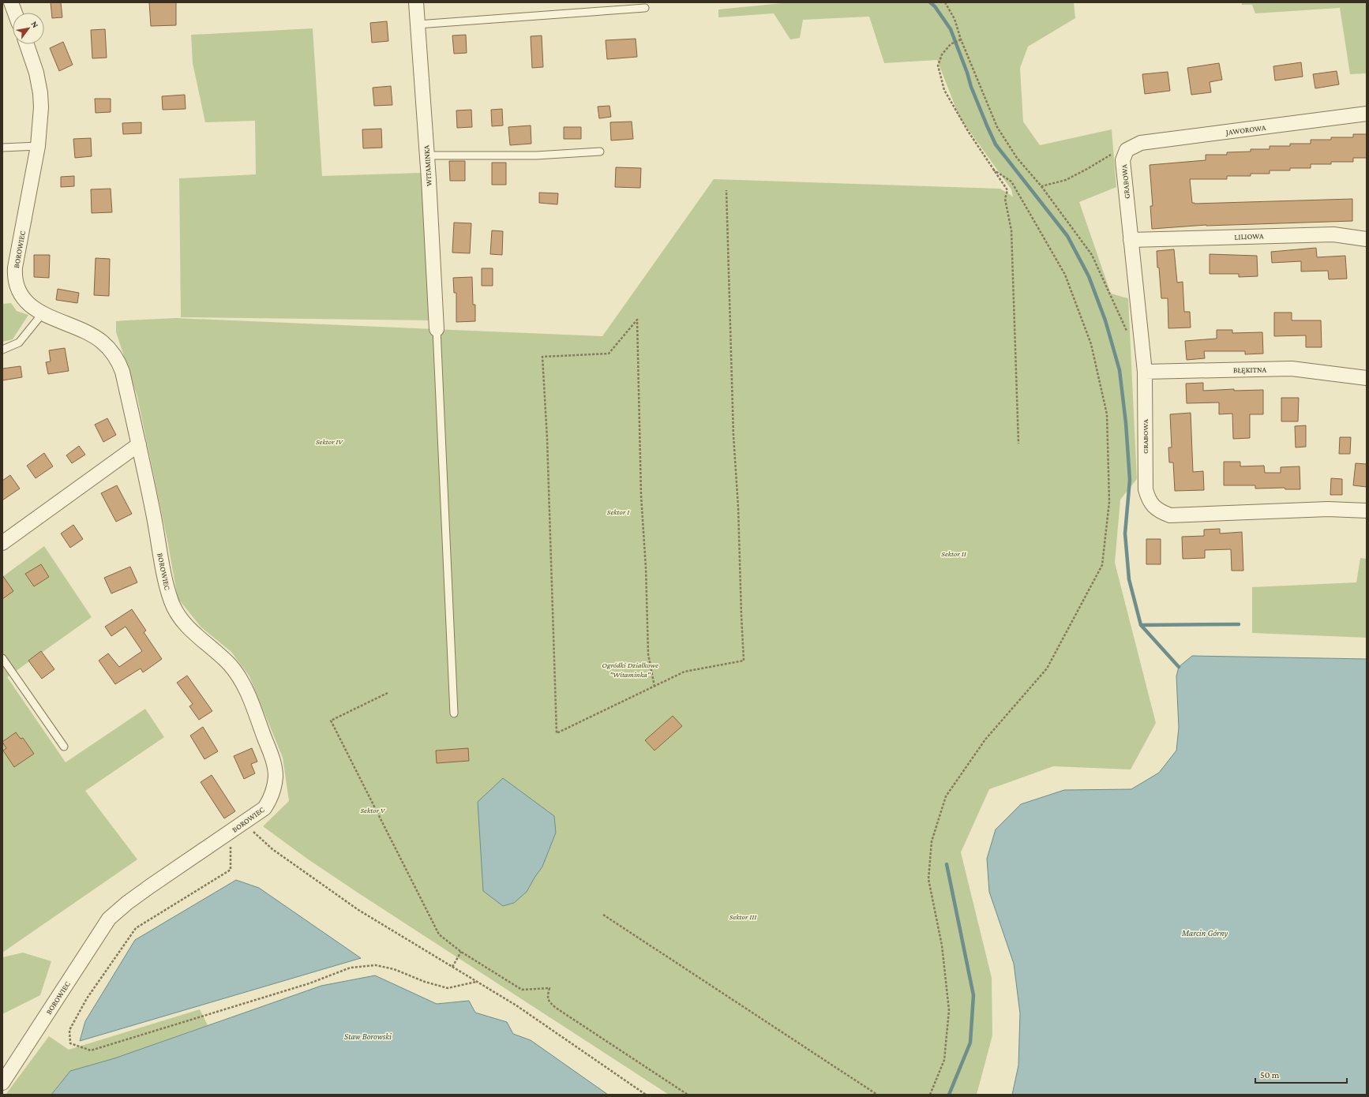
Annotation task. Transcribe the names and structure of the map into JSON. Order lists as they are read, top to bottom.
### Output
{
  "streets": {
    "street": [
      "JAWOROWA",
      "WITAMINKA",
      "GRABOWA",
      "LILIOWA",
      "BOROWIEC",
      "BŁĘKITNA"
    ]
  },
  "crossings": [
    ["JAWOROWA", "GRABOWA"],
    ["GRABOWA", "LILIOWA"],
    ["GRABOWA", "BŁĘKITNA"]
  ],
  "water": ["Marcin Górny", "Staw Borowski"],
  "parks": [
    "Sektor IV",
    "Sektor I",
    "Sektor II",
    "Ogródki Działkowe \"Witaminka\"",
    "Sektor V",
    "Sektor III"
  ],
  "scale_bar": "50 m",
  "north": "top right"
}
